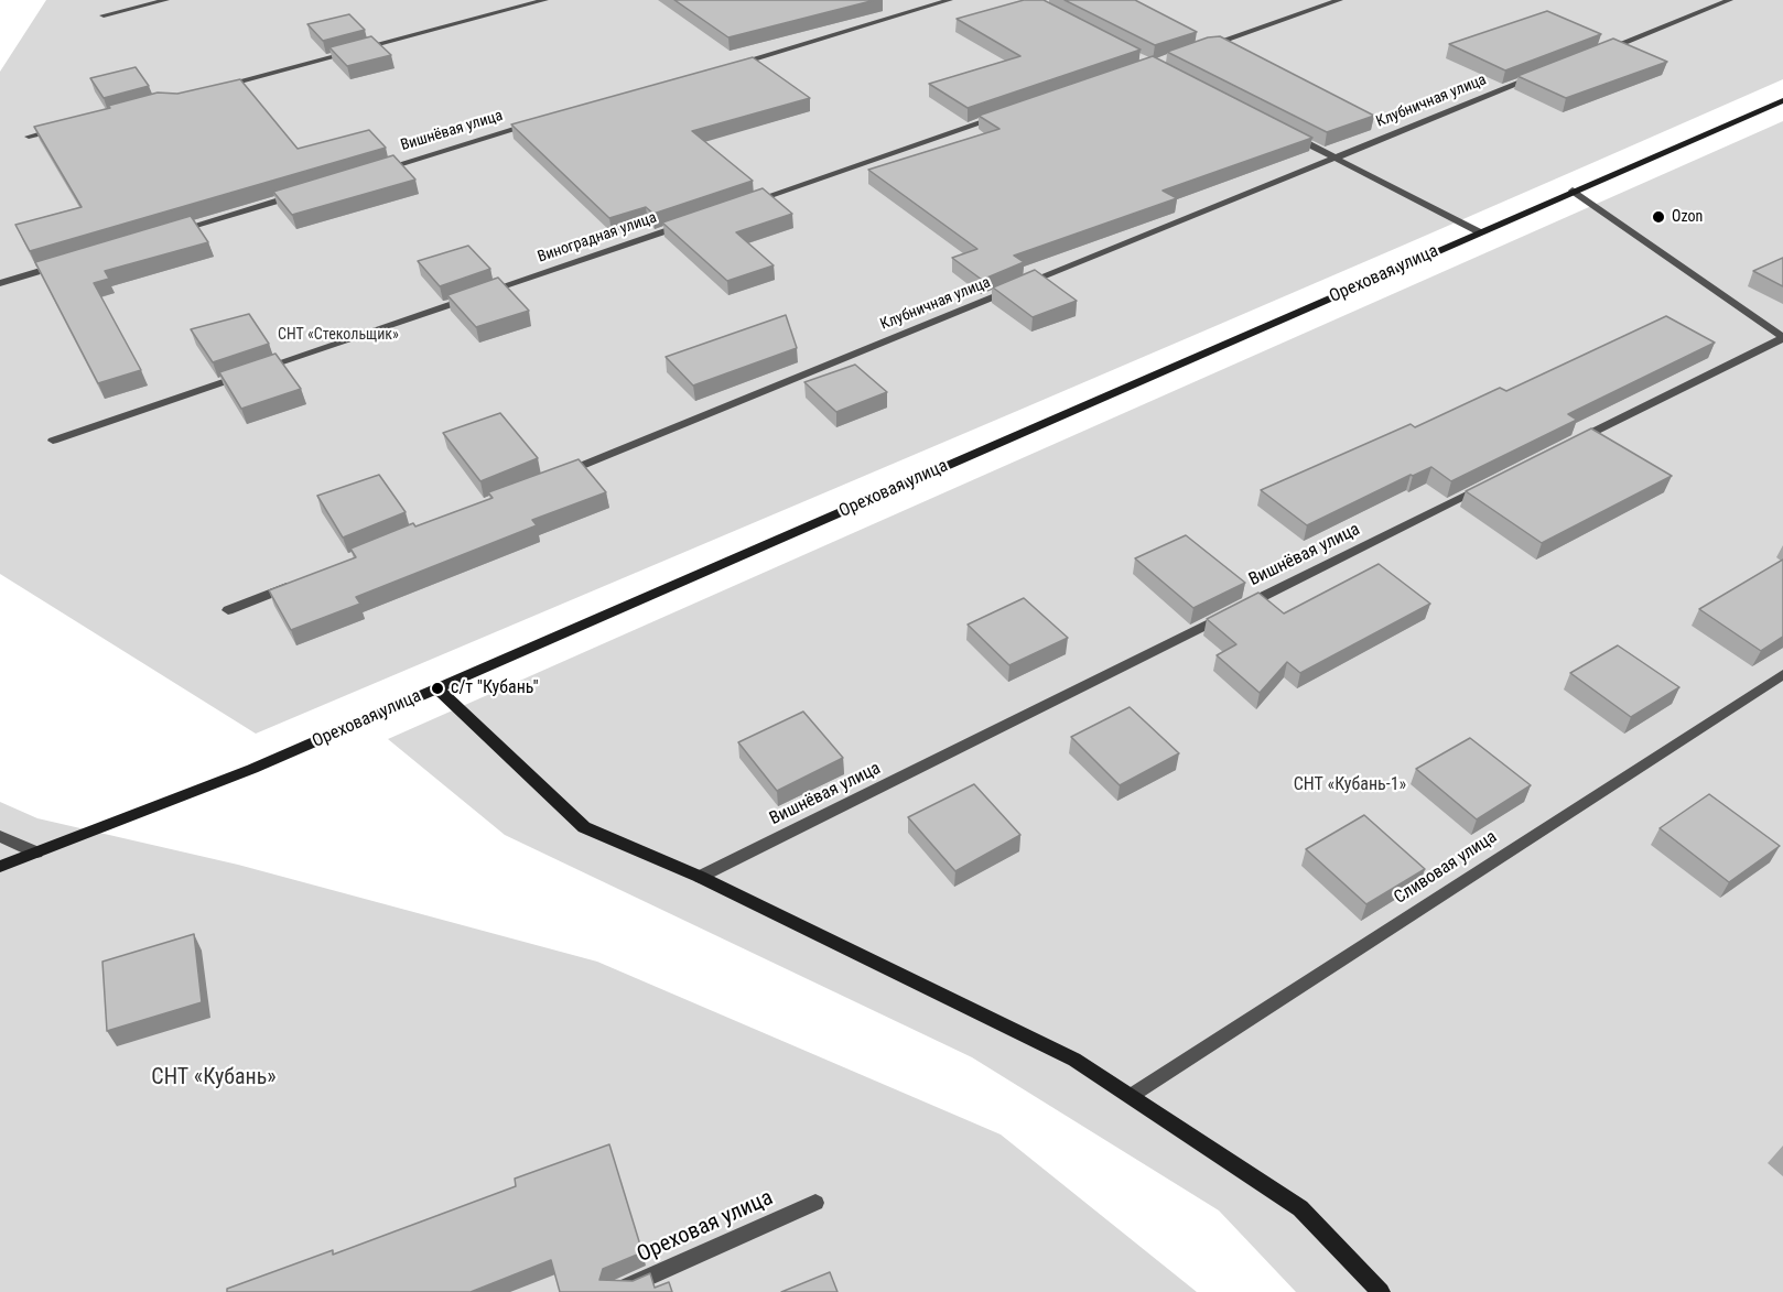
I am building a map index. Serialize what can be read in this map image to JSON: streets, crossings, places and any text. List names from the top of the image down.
{
  "streets": {
    "street": [
      "Клубничная улица",
      "Вишнёвая улица",
      "Виноградная улица",
      "Ореховая улица",
      "Сливовая улица"
    ]
  },
  "parks": ["СНТ «Стекольщик»", "СНТ «Кубань-1»", "СНТ «Кубань»"],
  "places": ["Ozon", "с/т \"Кубань\""]
}
